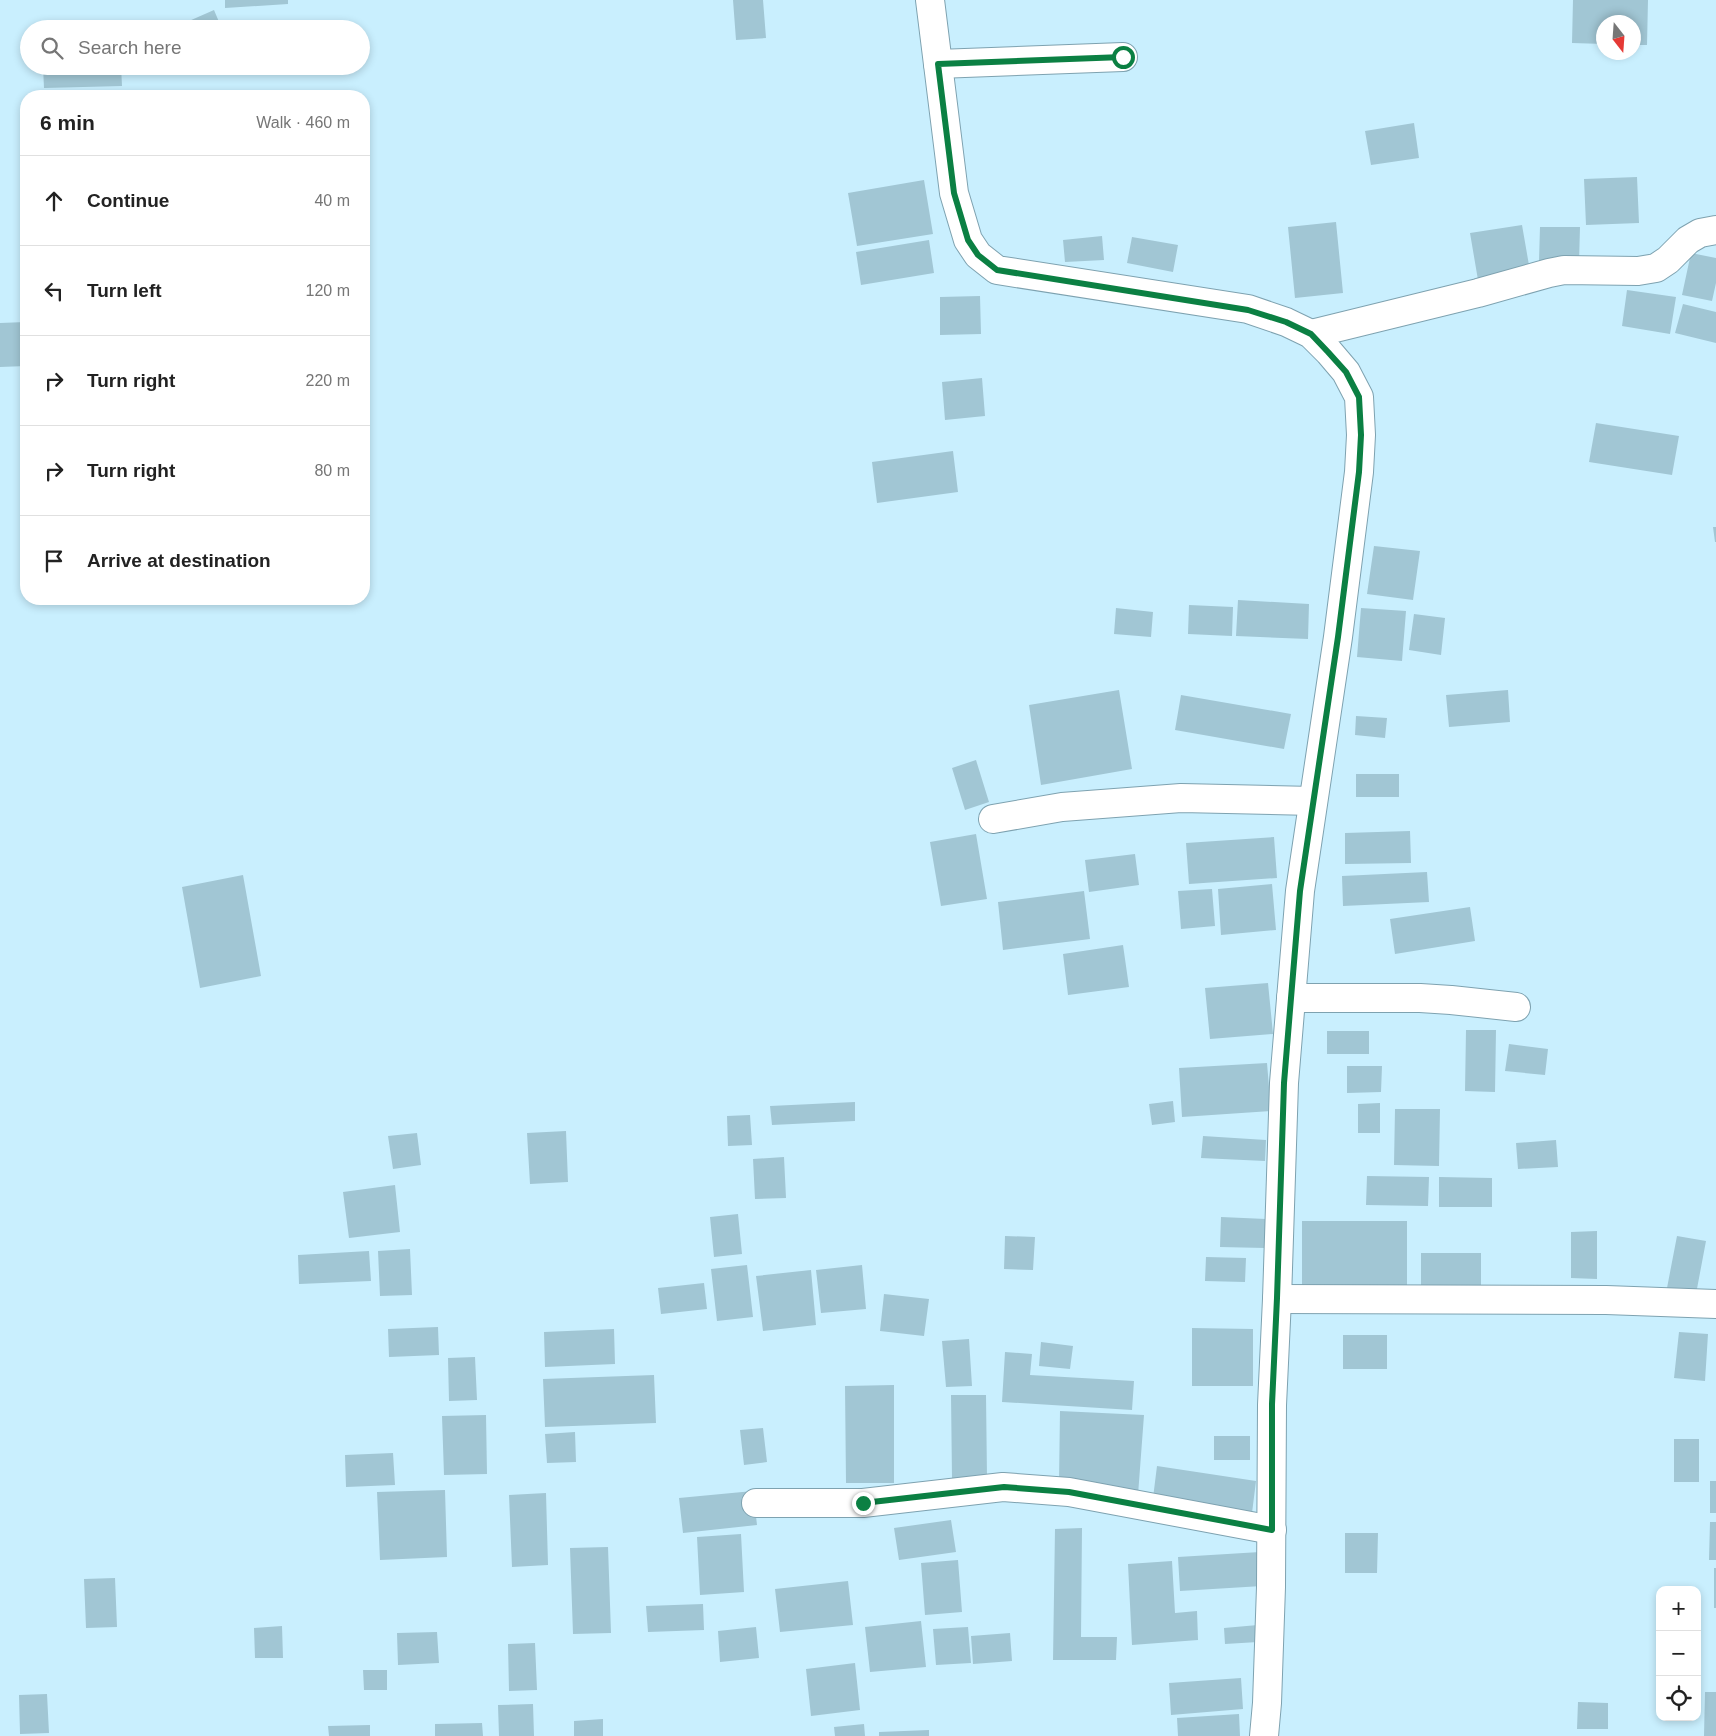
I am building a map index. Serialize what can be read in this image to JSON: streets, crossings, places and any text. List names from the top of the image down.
{
  "north": "bottom",
  "page": {
    "search": "Search here",
    "heading": ["6 min", "Walk · 460 m"],
    "list": [
      ["Continue", "40 m"],
      ["Turn left", "120 m"],
      ["Turn right", "220 m"],
      ["Turn right", "80 m"],
      "Arrive at destination"
    ],
    "map_buttons": ["+", "−"]
  }
}
